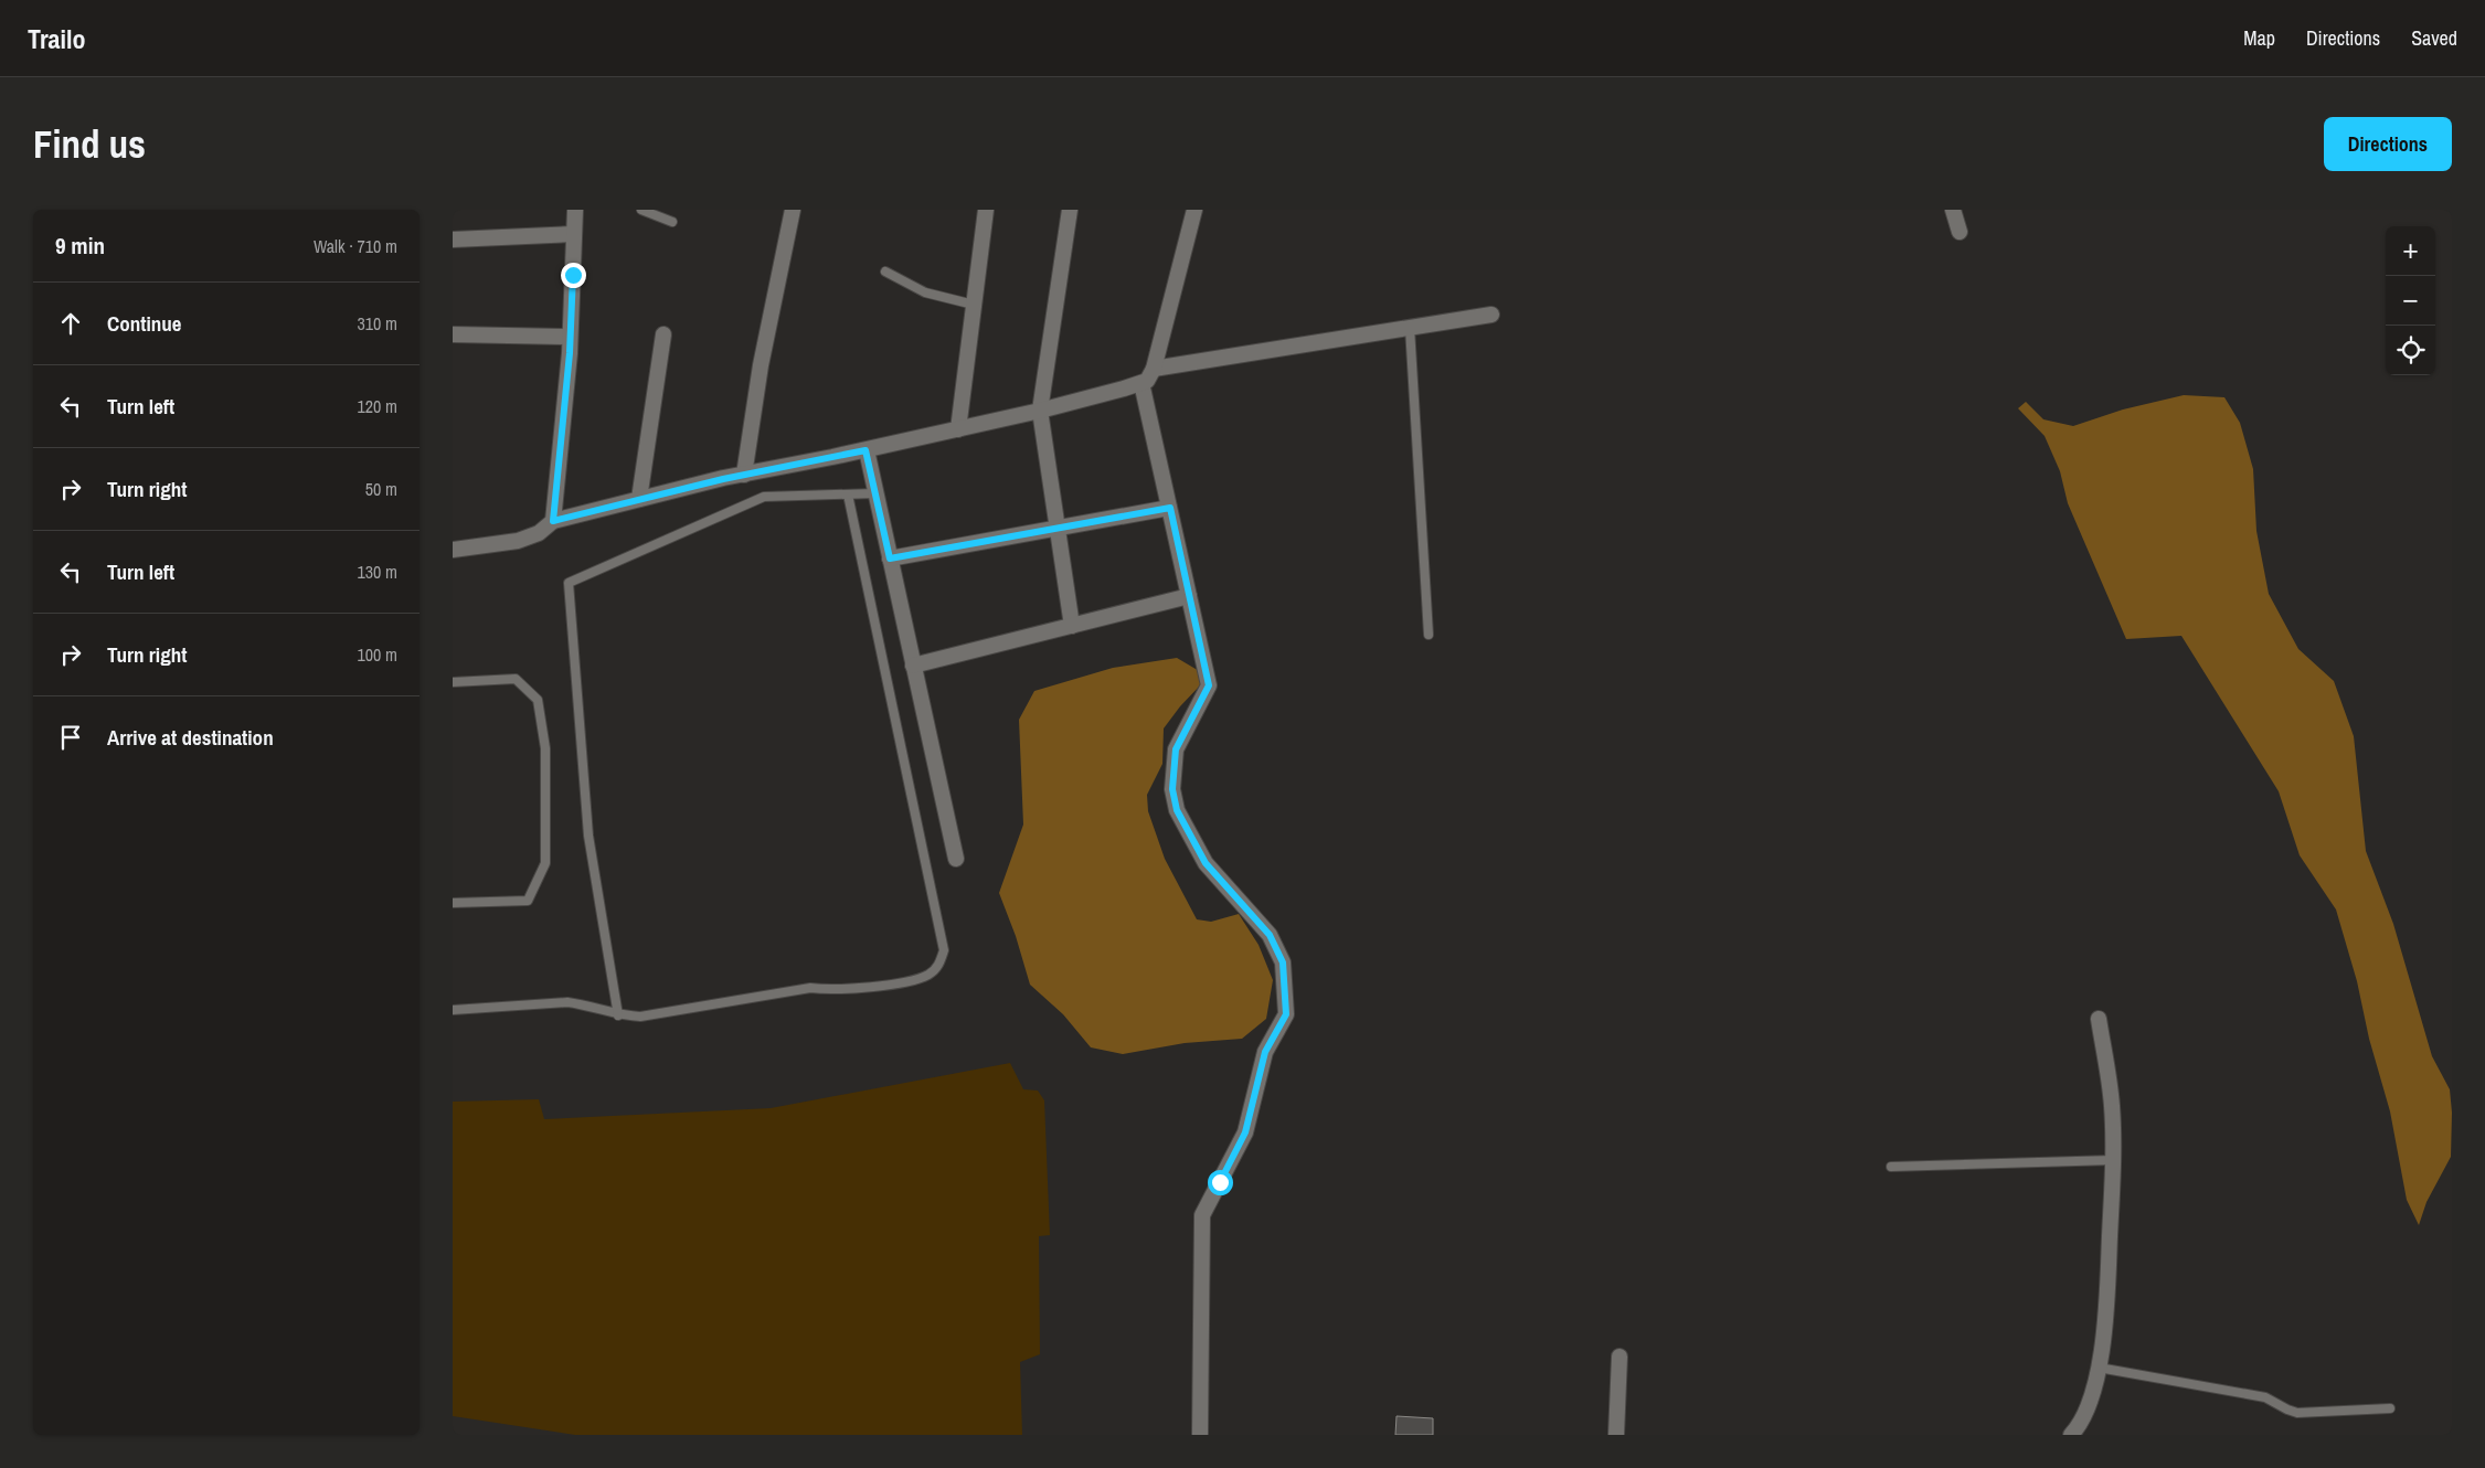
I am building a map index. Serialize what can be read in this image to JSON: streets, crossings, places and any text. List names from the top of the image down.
{
  "page": {
    "header": "Trailo",
    "nav": ["Map", "Directions", "Saved"],
    "buttons": "Directions",
    "title": "Find us",
    "heading": ["9 min", "Walk · 710 m"],
    "map_buttons": ["+", "−"],
    "list": [
      ["Continue", "310 m"],
      ["Turn left", "120 m"],
      ["Turn right", "50 m"],
      ["Turn left", "130 m"],
      ["Turn right", "100 m"],
      "Arrive at destination"
    ]
  }
}
